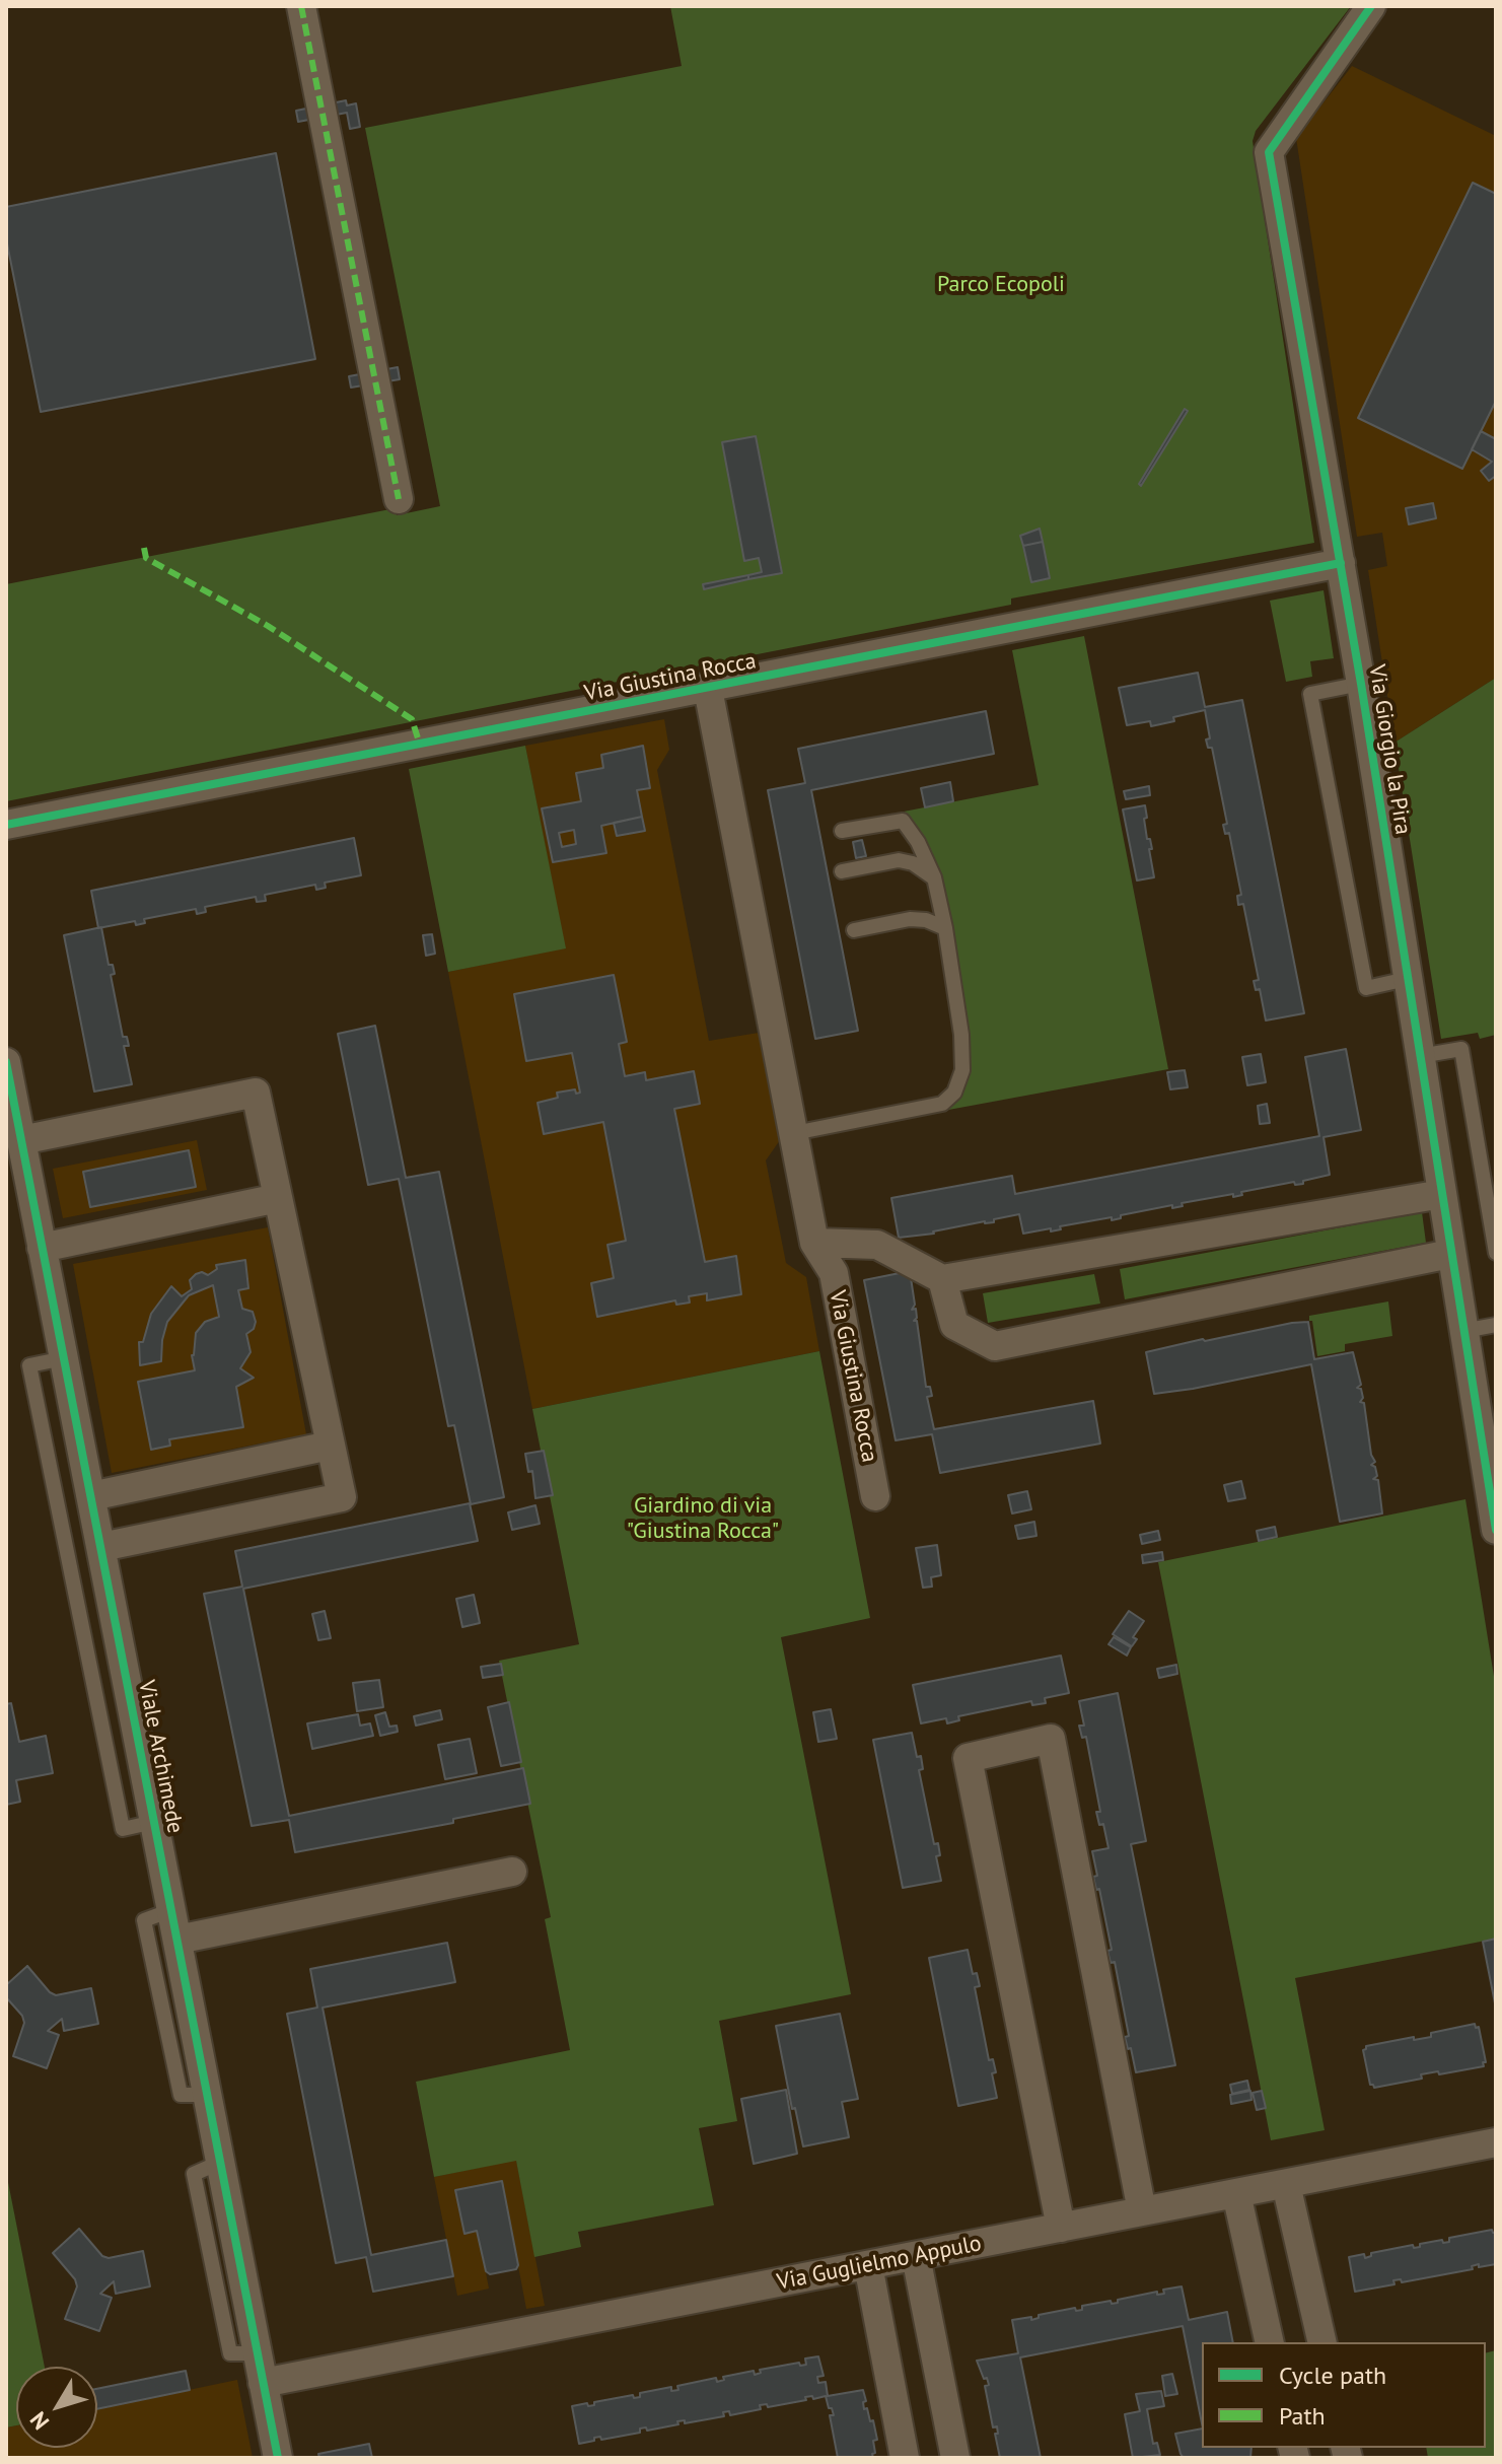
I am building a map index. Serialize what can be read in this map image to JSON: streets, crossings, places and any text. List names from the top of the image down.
{
  "streets": {
    "street": [
      "Via Giustina Rocca",
      "Via Giorgio la Pira",
      "Viale Archimede",
      "Via Guglielmo Appulo"
    ]
  },
  "crossings": [
    ["Via Giustina Rocca", "Via Giorgio la Pira"],
    ["Viale Archimede", "Via Guglielmo Appulo"]
  ],
  "parks": ["Parco Ecopoli", "Giardino di via \"Giustina Rocca\""],
  "legend": ["Cycle path", "Path"],
  "north": "bottom left"
}
